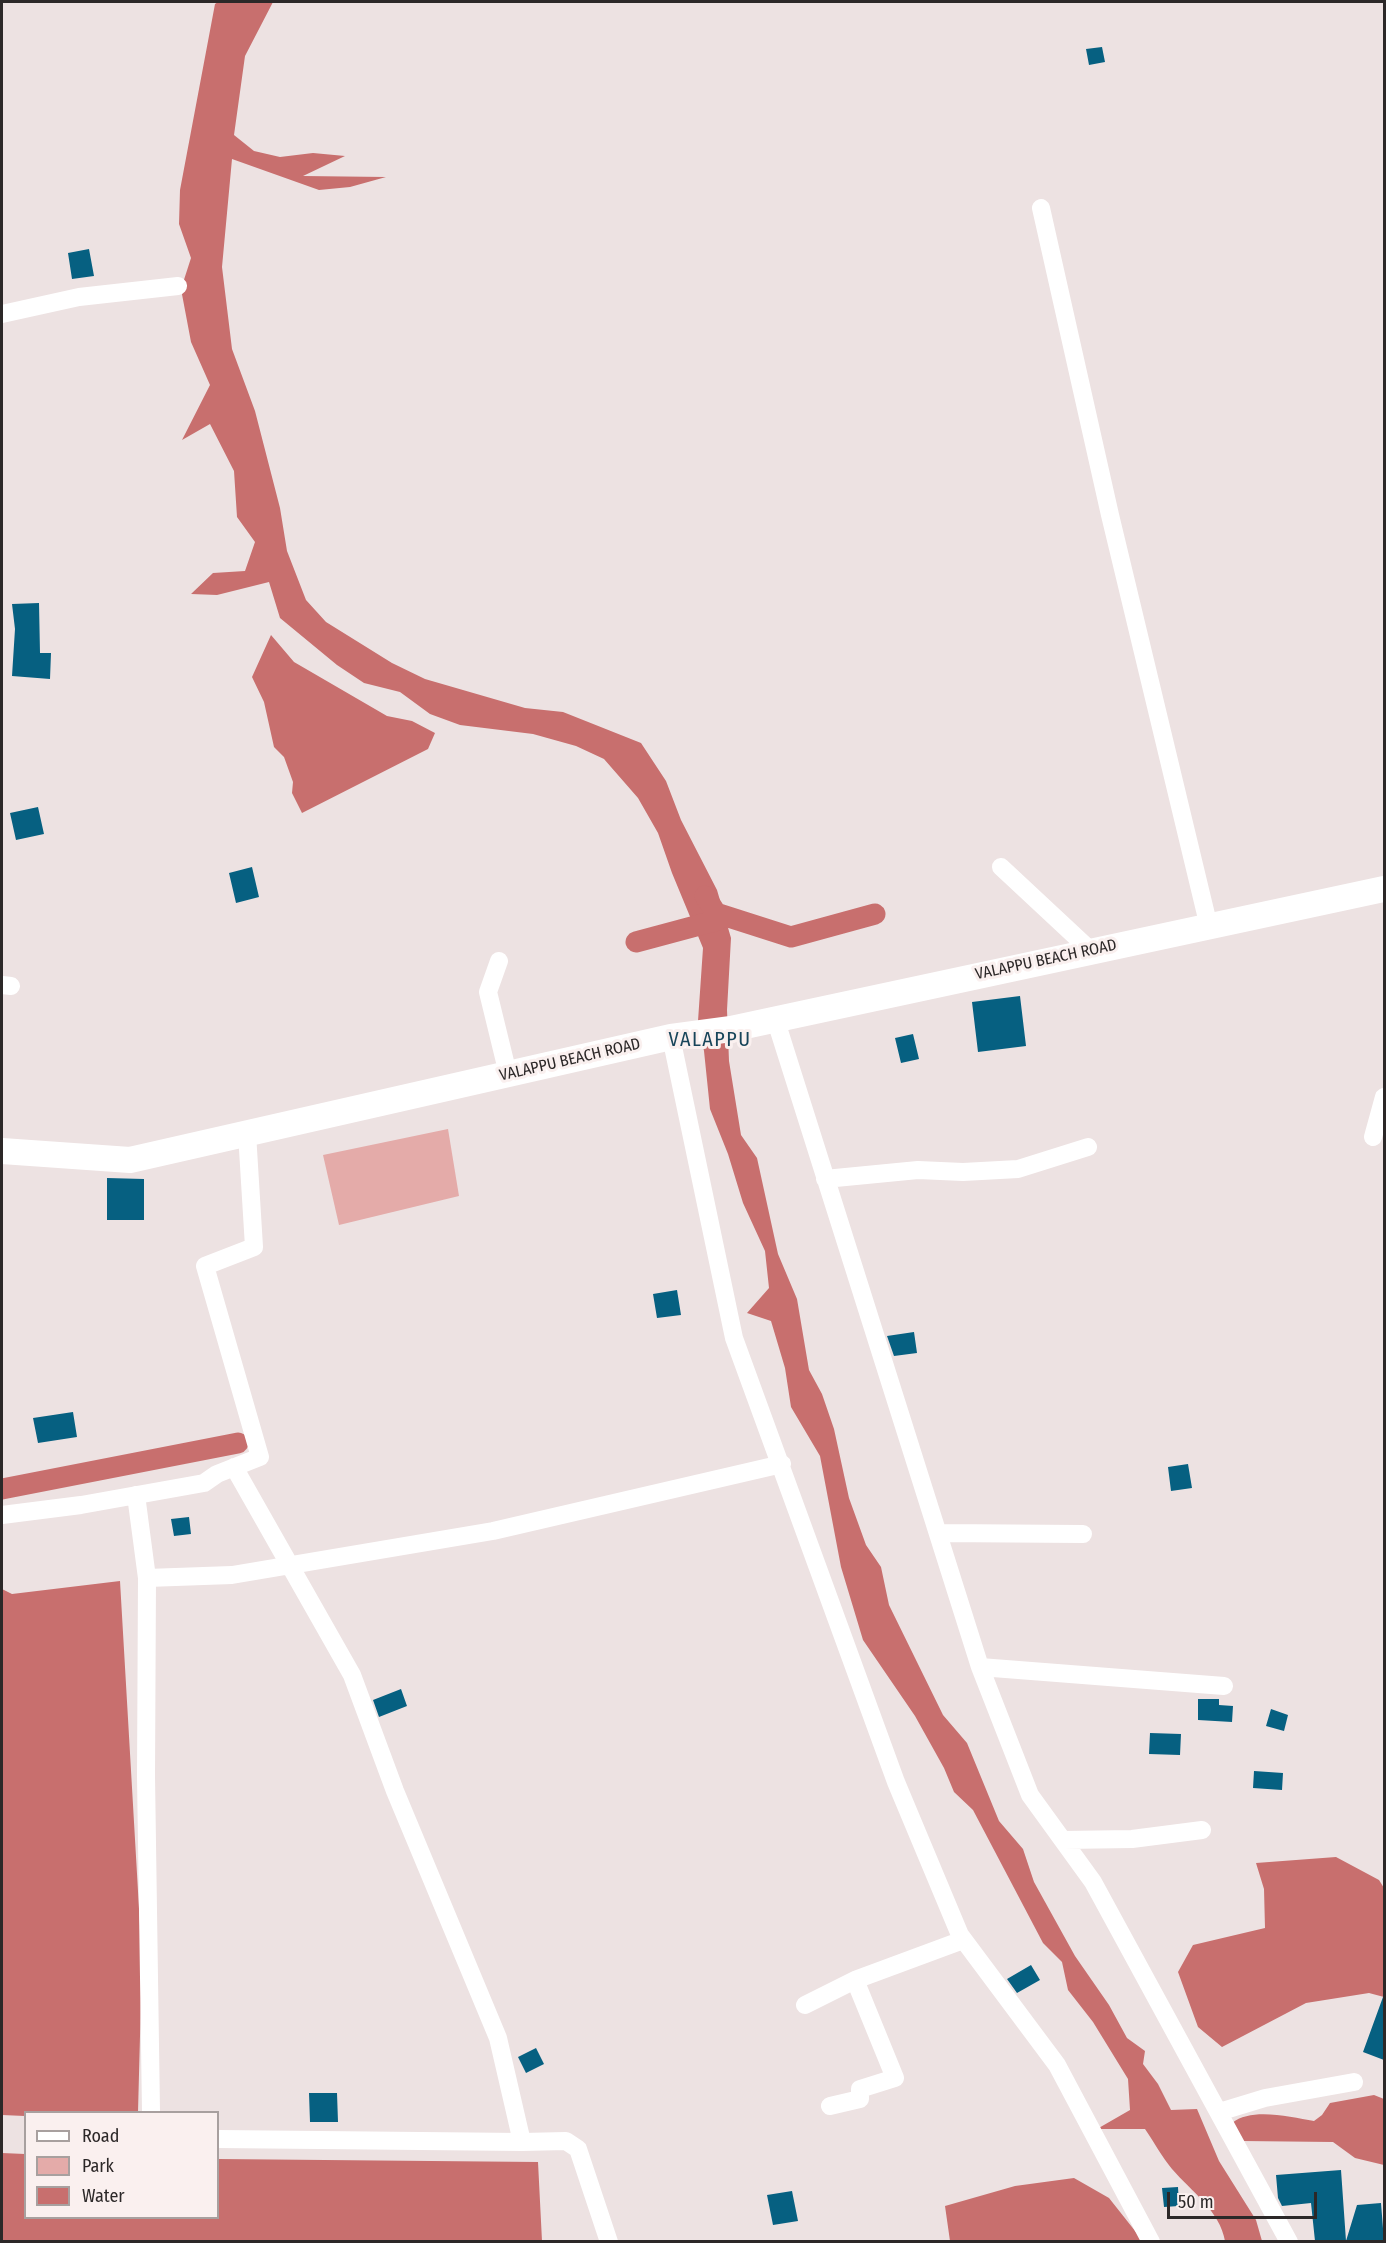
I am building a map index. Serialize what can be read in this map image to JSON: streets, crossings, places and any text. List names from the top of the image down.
{
  "streets": {
    "main road": ["VALAPPU BEACH ROAD"]
  },
  "districts": ["VALAPPU"],
  "legend": ["Road", "Park", "Water"],
  "scale_bar": "50 m"
}
